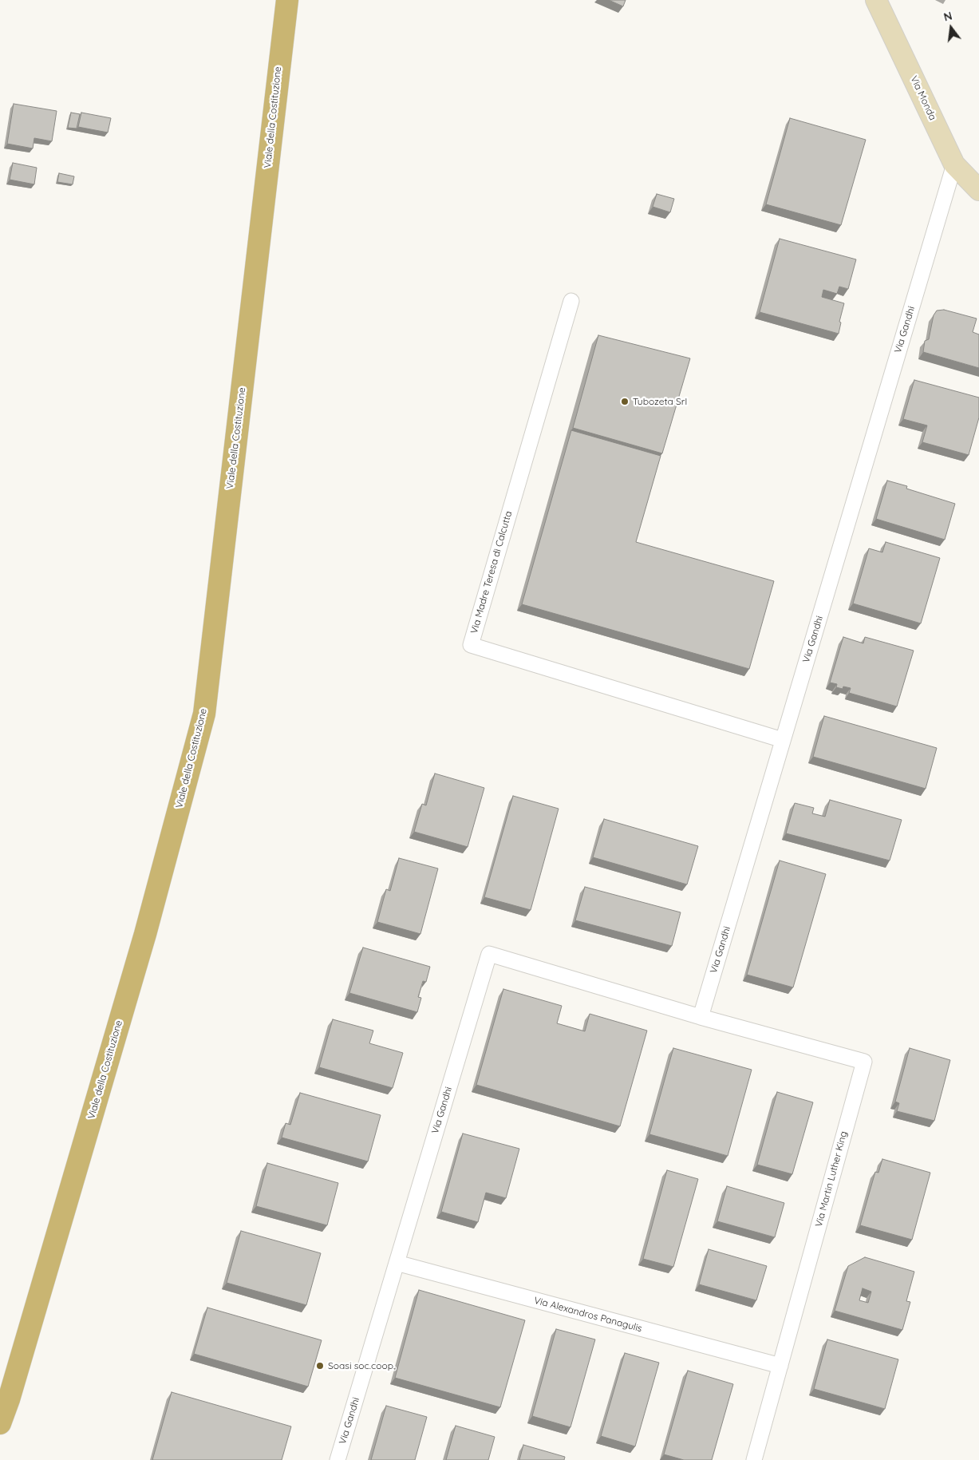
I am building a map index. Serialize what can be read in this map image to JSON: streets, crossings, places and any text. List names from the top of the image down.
{
  "streets": {
    "main road": ["Via Monda", "Viale della Costituzione"],
    "street": [
      "Via Gandhi",
      "Via Madre Teresa di Calcutta",
      "Via Martin Luther King",
      "Via Alexandros Panagulis"
    ]
  },
  "crossings": [
    ["Via Monda", "Via Gandhi"],
    ["Via Gandhi", "Via Madre Teresa di Calcutta"],
    ["Via Gandhi", "Via Martin Luther King"],
    ["Via Gandhi", "Via Alexandros Panagulis"],
    ["Via Martin Luther King", "Via Alexandros Panagulis"]
  ],
  "places": ["Tubozeta Srl", "Soasi soc.coop."],
  "north": "top"
}
